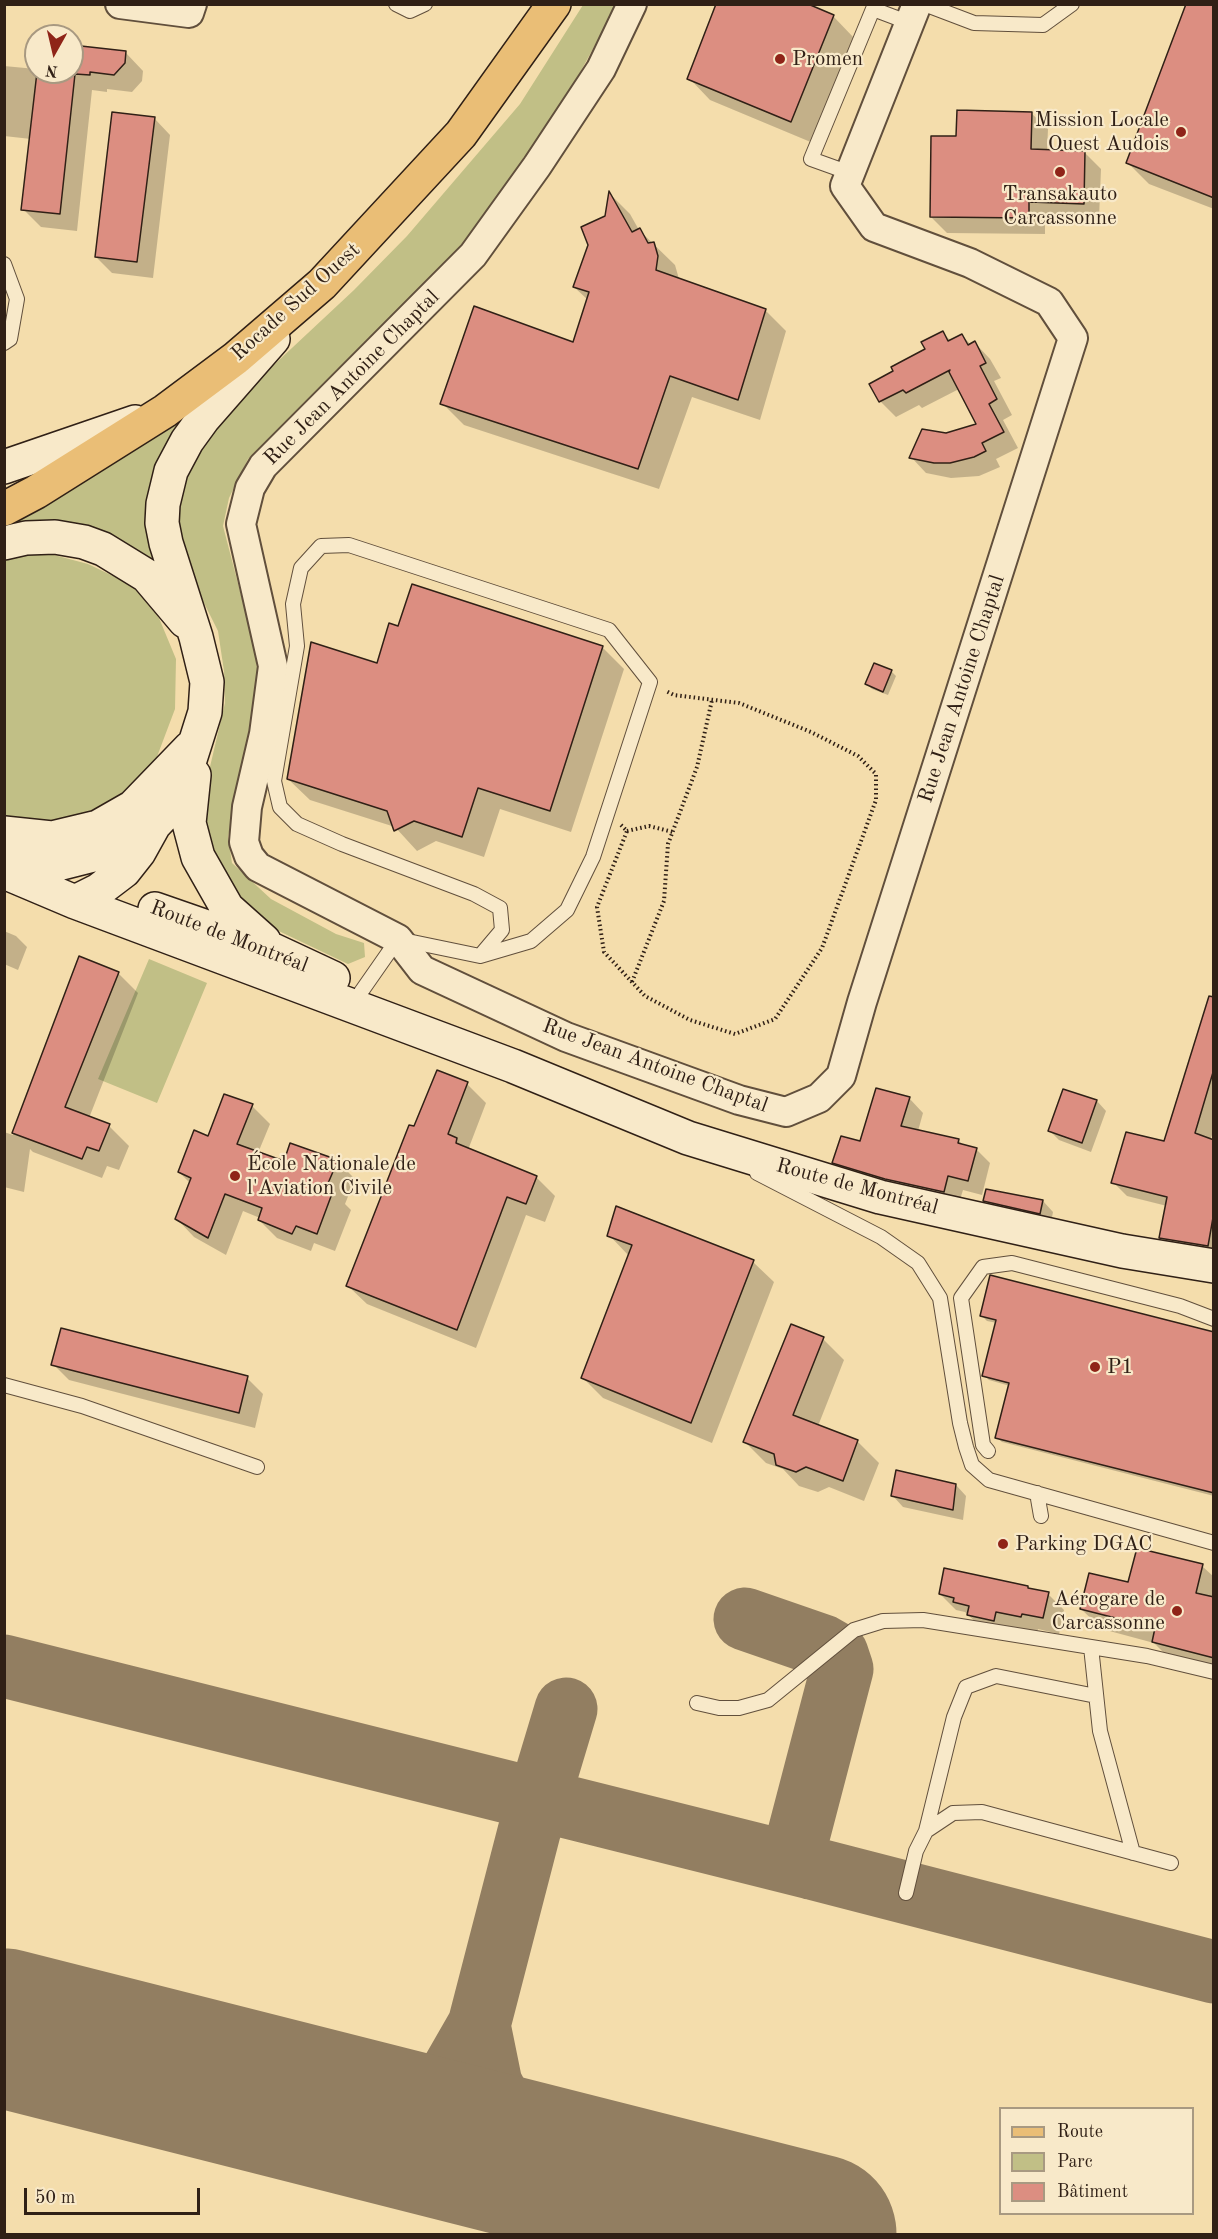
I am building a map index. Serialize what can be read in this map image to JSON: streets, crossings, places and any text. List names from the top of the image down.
{
  "streets": {
    "main road": ["Rocade Sud Ouest", "Route de Montréal"],
    "street": ["Rue Jean Antoine Chaptal"]
  },
  "places": [
    "Promen",
    "Mission Locale Ouest Audois",
    "Transakauto Carcassonne",
    "École Nationale de l'Aviation Civile",
    "P1",
    "Parking DGAC",
    "Aérogare de Carcassonne"
  ],
  "legend": ["Route", "Parc", "Bâtiment"],
  "scale_bar": "50 m",
  "north": "bottom"
}
